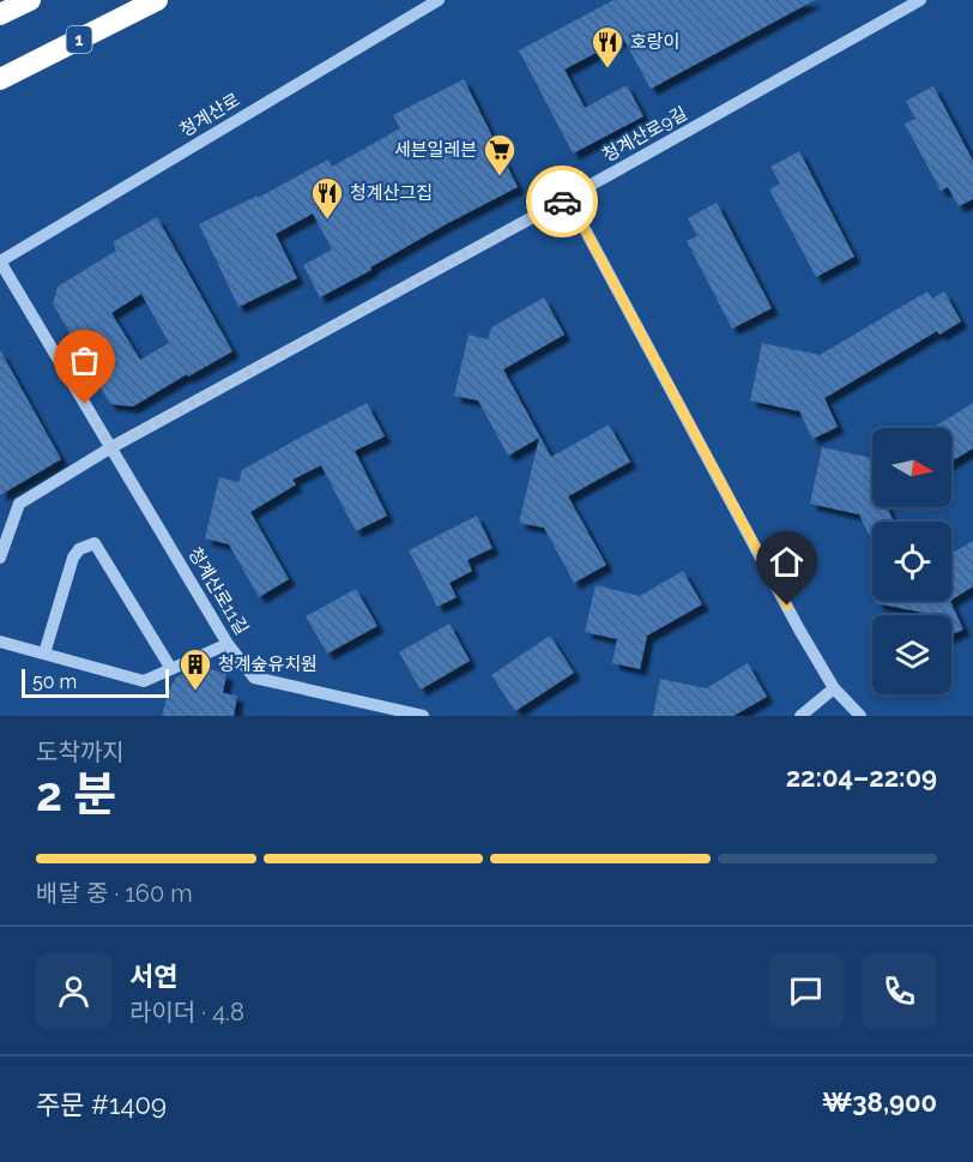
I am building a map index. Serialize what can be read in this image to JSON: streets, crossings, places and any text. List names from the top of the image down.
{
  "streets": {
    "highway": ["1"],
    "street": ["청계산로", "청계산로9길", "청계산로11길"]
  },
  "crossings": [
    ["청계산로", "청계산로11길"]
  ],
  "places": {
    "restaurant": ["호랑이", "청계산그집"],
    "supermarket": ["세븐일레븐"],
    "building": ["청계숲유치원"]
  },
  "scale_bar": "50 m",
  "north": "right",
  "page": {
    "scale": "50 m",
    "heading": ["2 분", "도착까지", "22:04–22:09"],
    "panel": [
      "서연",
      "라이더 · 4.8",
      "주문 #1409",
      "₩38,900"
    ],
    "bar": "배달 중 · 160 m"
  }
}
